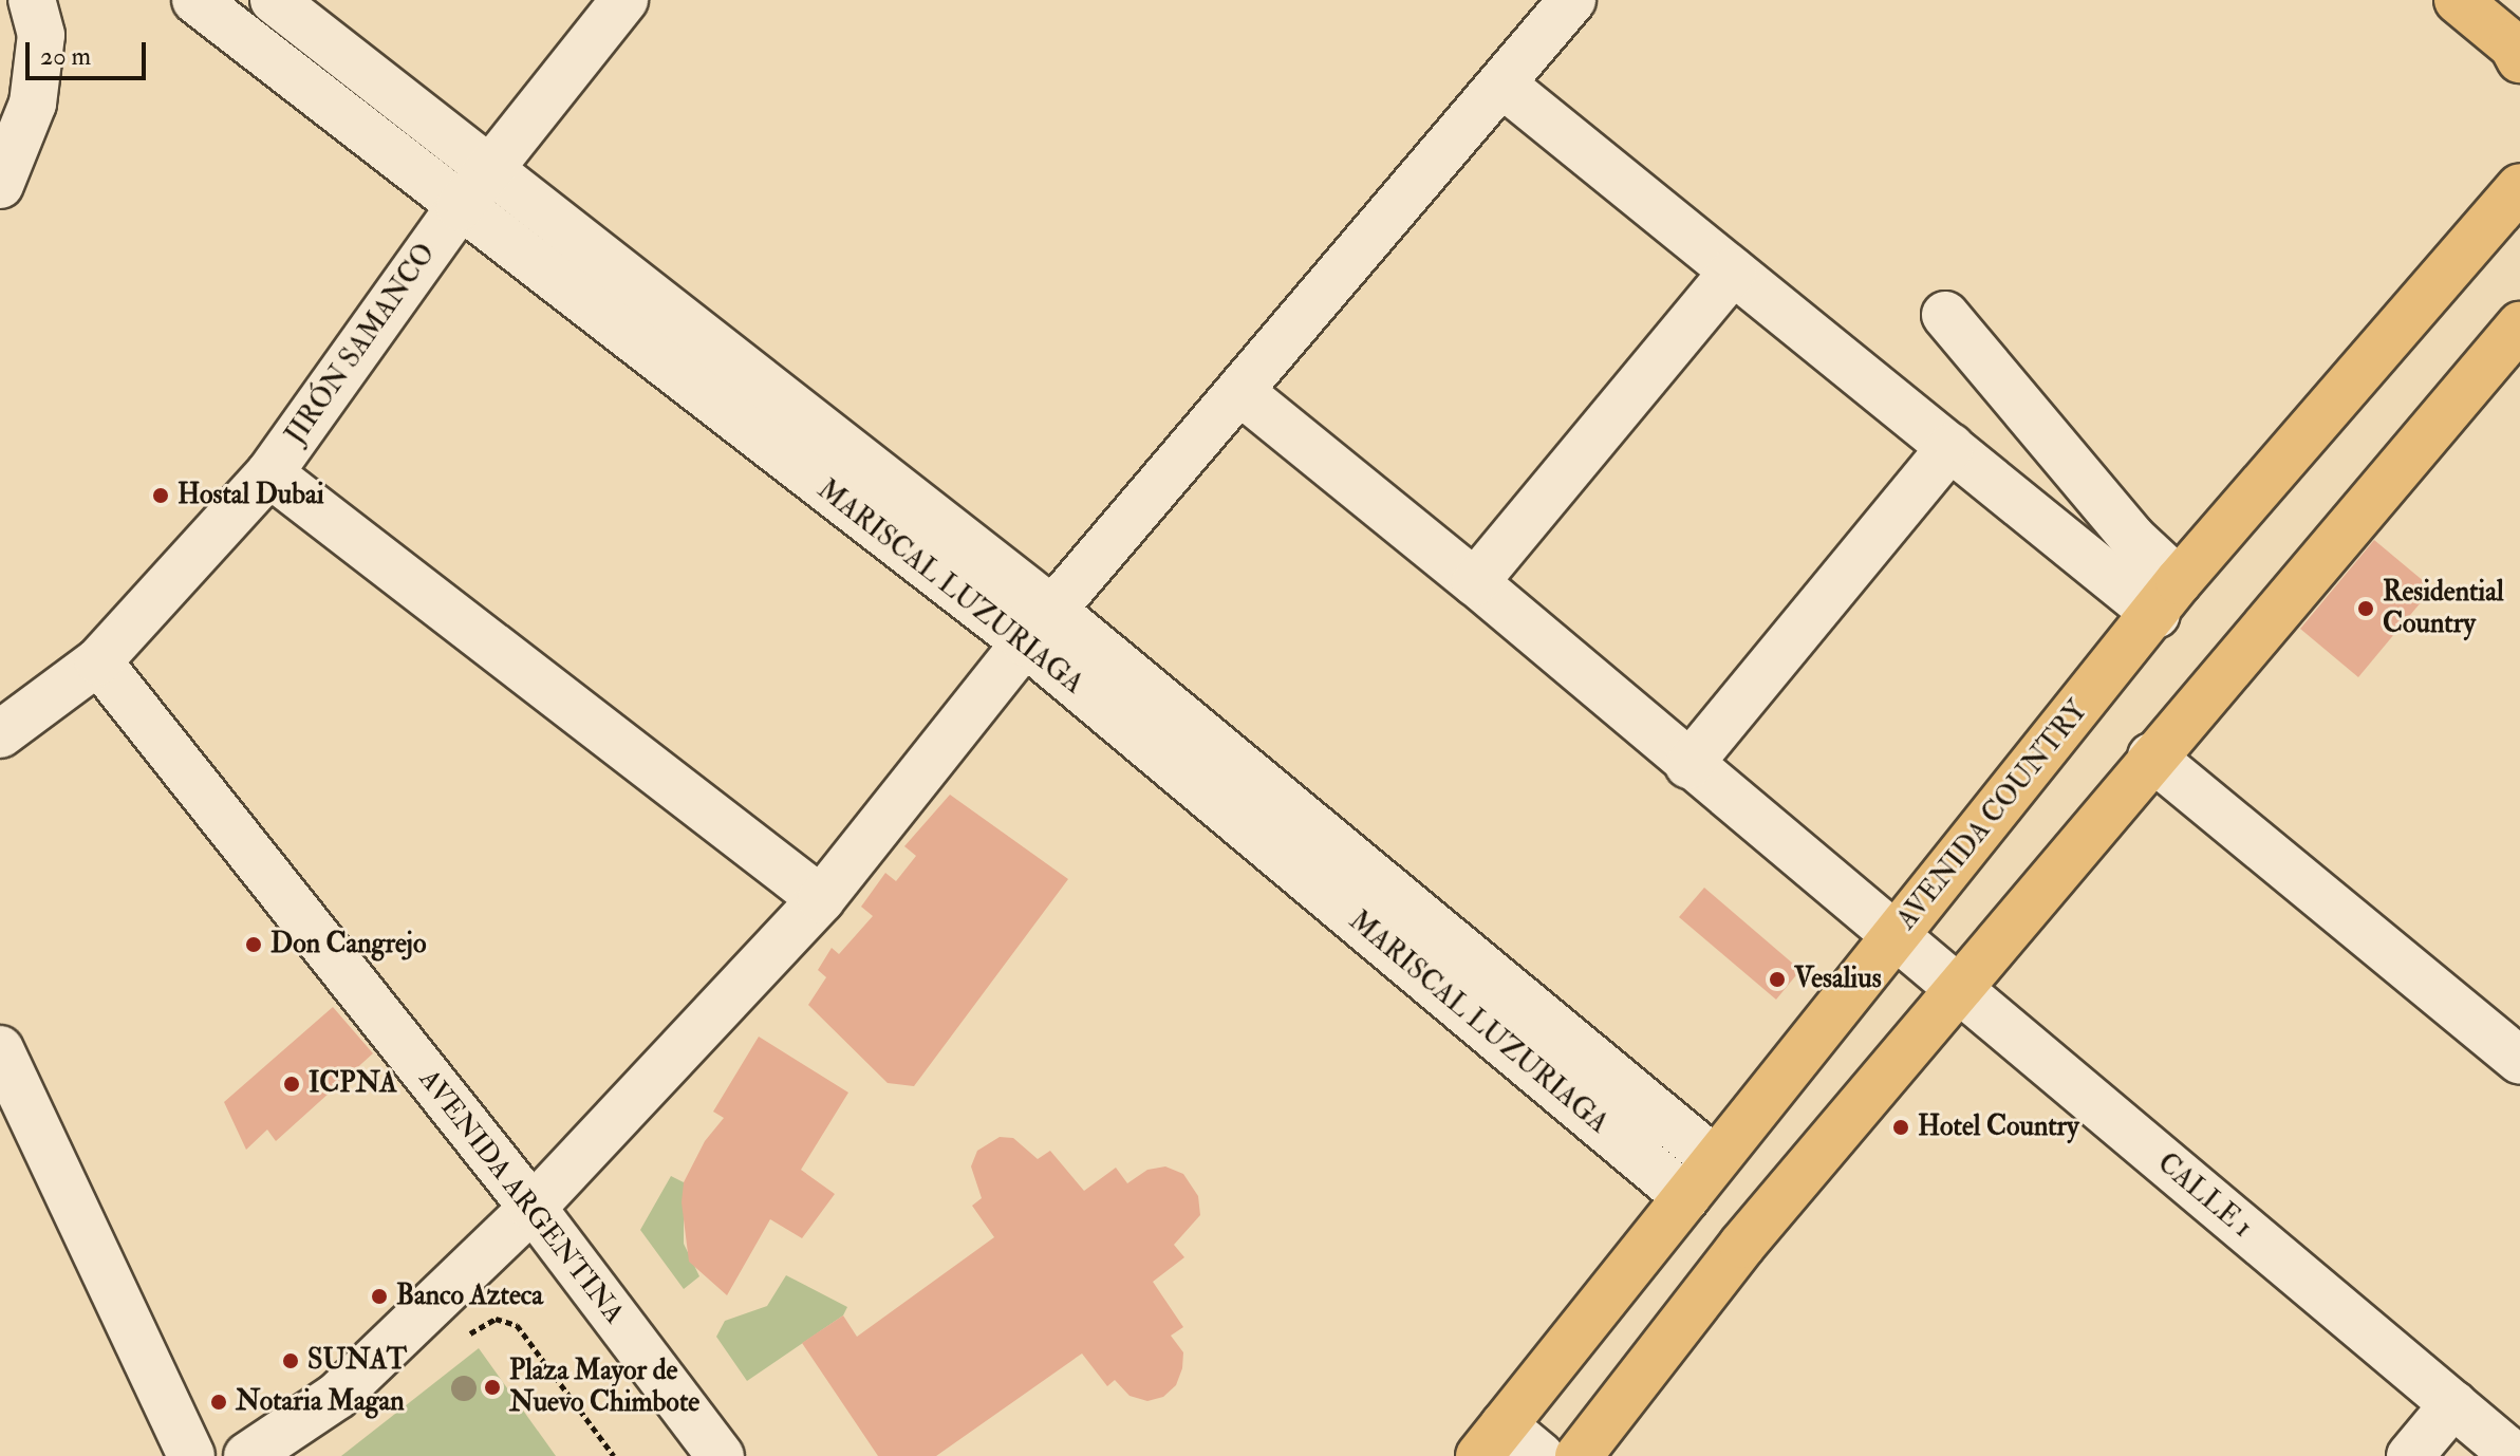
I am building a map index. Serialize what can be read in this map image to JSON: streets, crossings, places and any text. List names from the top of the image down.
{
  "streets": {
    "main road": ["AVENIDA COUNTRY"],
    "street": [
      "JIRÓN SAMANCO",
      "MARISCAL LUZURIAGA",
      "CALLE 1",
      "AVENIDA ARGENTINA"
    ]
  },
  "crossings": [
    ["JIRÓN SAMANCO", "MARISCAL LUZURIAGA"],
    ["JIRÓN SAMANCO", "AVENIDA ARGENTINA"],
    ["MARISCAL LUZURIAGA", "AVENIDA COUNTRY"],
    ["AVENIDA COUNTRY", "CALLE 1"]
  ],
  "places": [
    "Hostal Dubai",
    "Residential Country",
    "Don Cangrejo",
    "Vesalius",
    "ICPNA",
    "Hotel Country",
    "Banco Azteca",
    "SUNAT",
    "Plaza Mayor de Nuevo Chimbote",
    "Notaria Magan"
  ],
  "scale_bar": "20 m"
}
